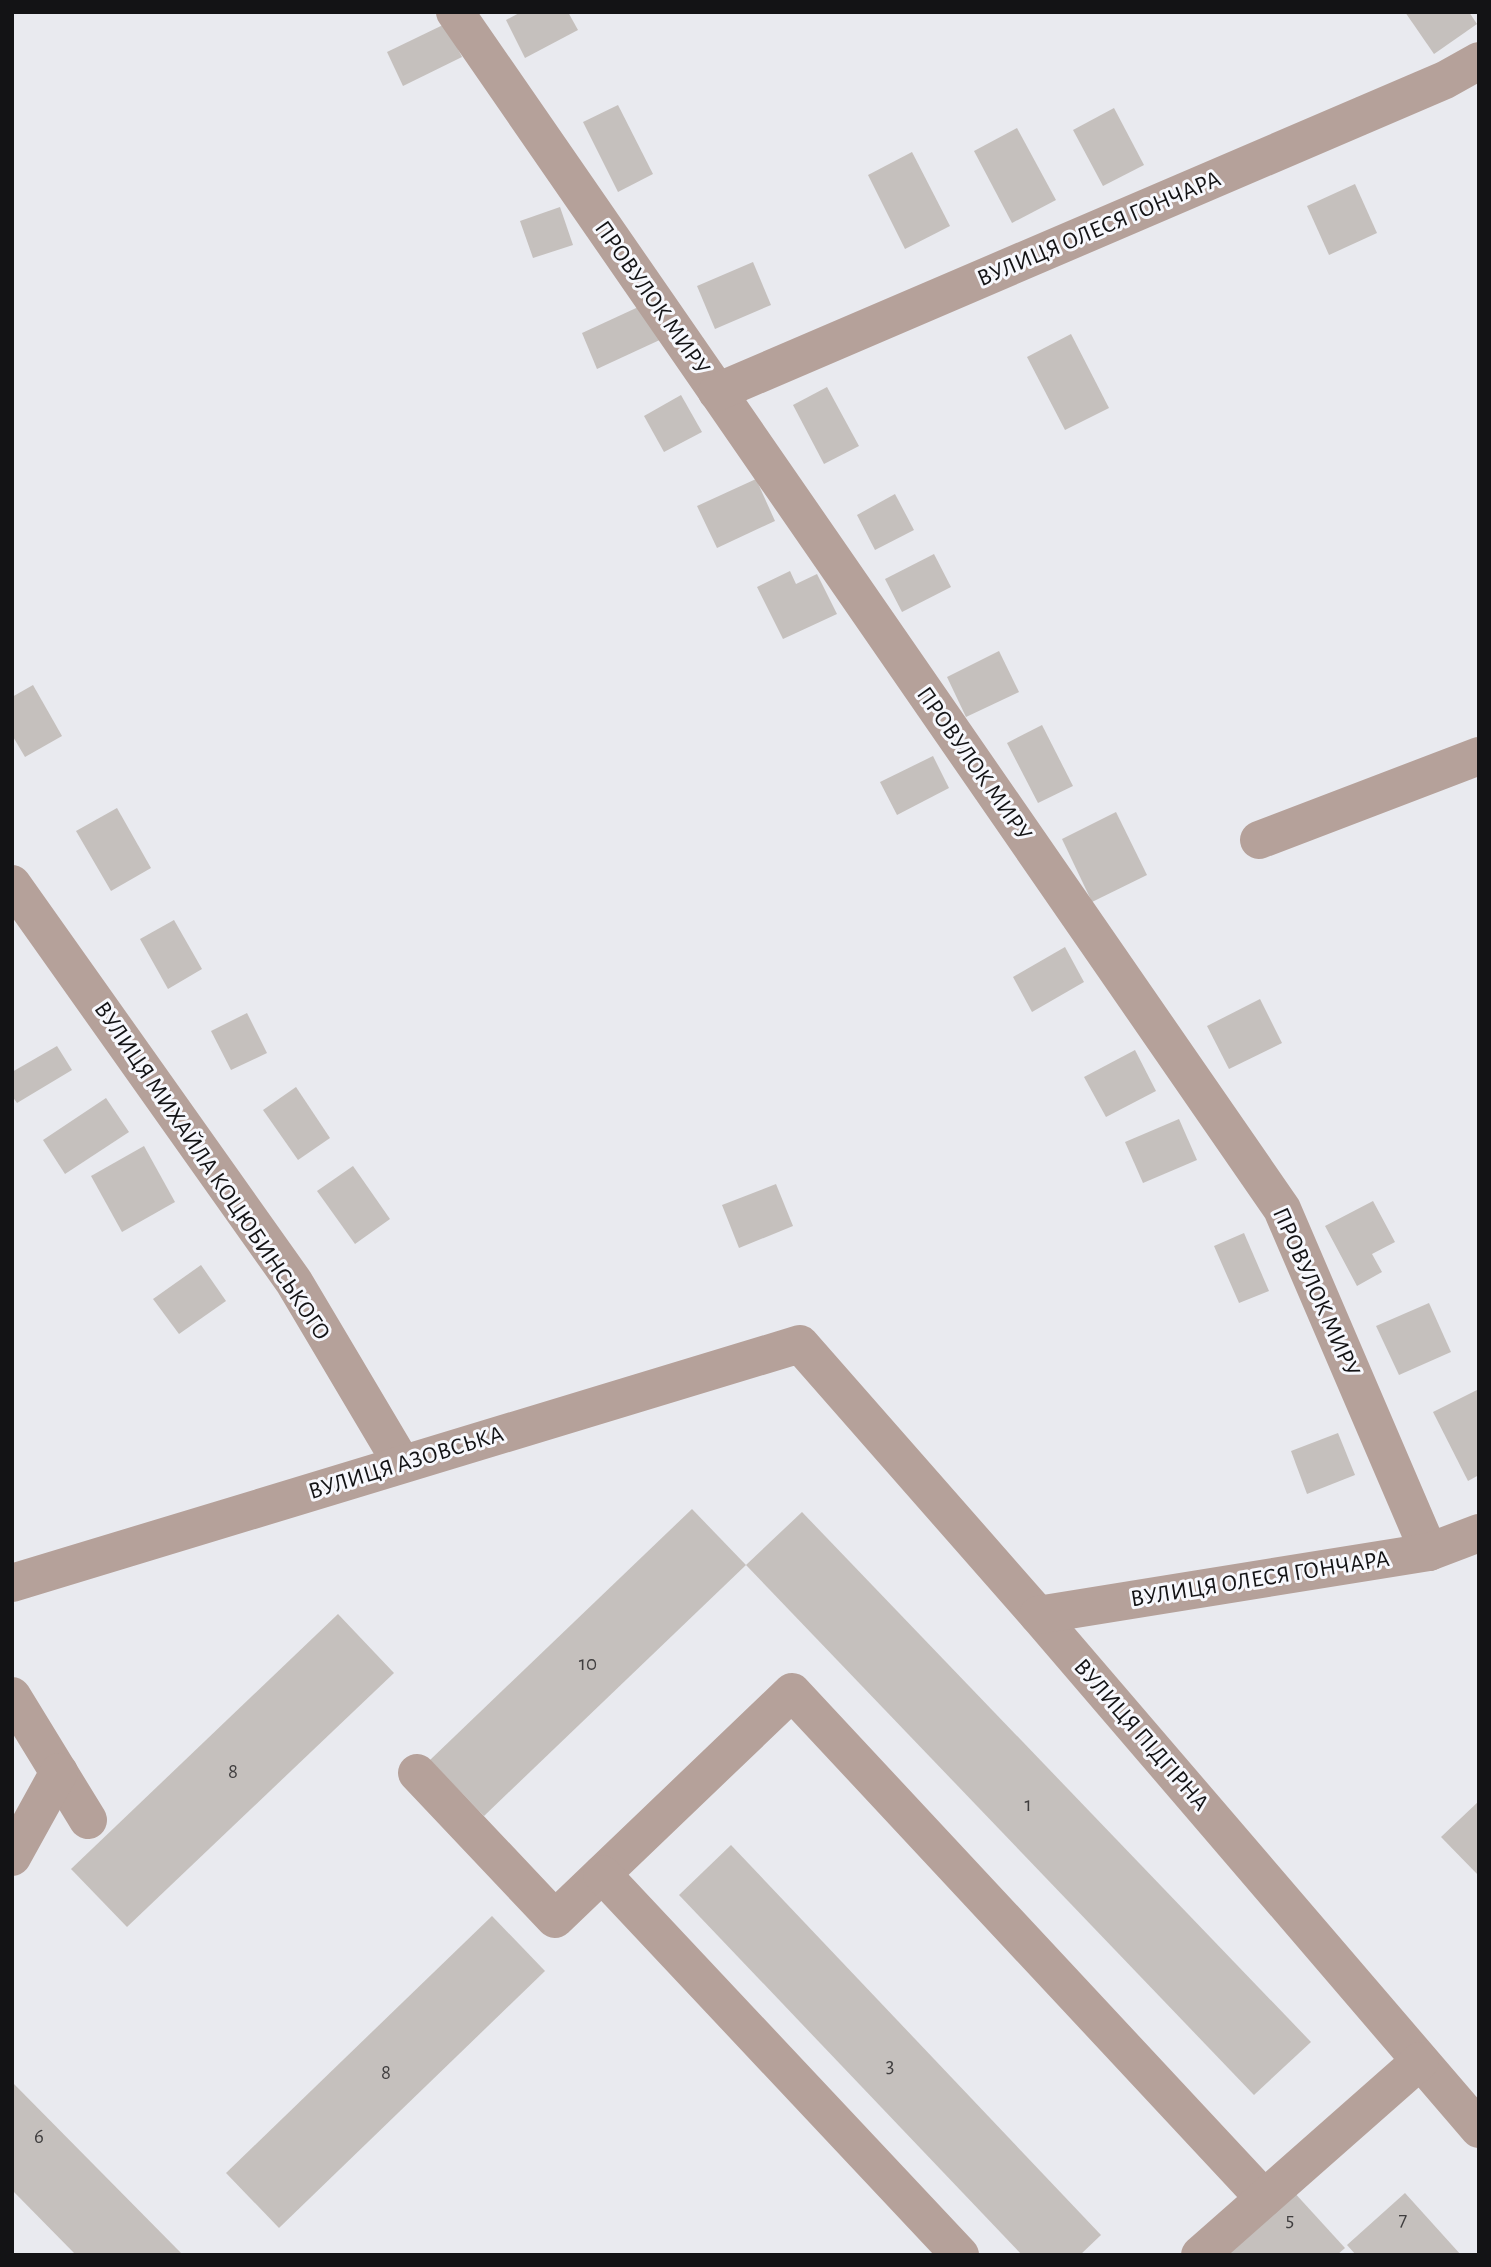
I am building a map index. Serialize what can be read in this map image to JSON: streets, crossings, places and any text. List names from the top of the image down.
{
  "streets": {
    "street": [
      "ВУЛИЦЯ ОЛЕСЯ ГОНЧАРА",
      "ПРОВУЛОК МИРУ",
      "ВУЛИЦЯ МИХАЙЛА КОЦЮБИНСЬКОГО",
      "ВУЛИЦЯ АЗОВСЬКА",
      "ВУЛИЦЯ ПІДГІРНА"
    ]
  },
  "crossings": [
    ["ВУЛИЦЯ ОЛЕСЯ ГОНЧАРА", "ПРОВУЛОК МИРУ"],
    ["ВУЛИЦЯ ОЛЕСЯ ГОНЧАРА", "ВУЛИЦЯ ПІДГІРНА"],
    ["ВУЛИЦЯ МИХАЙЛА КОЦЮБИНСЬКОГО", "ВУЛИЦЯ АЗОВСЬКА"],
    ["ВУЛИЦЯ АЗОВСЬКА", "ВУЛИЦЯ ПІДГІРНА"]
  ],
  "house_numbers": [
    "10",
    "8",
    "1",
    "3",
    "8",
    "6",
    "5",
    "7"
  ]
}
